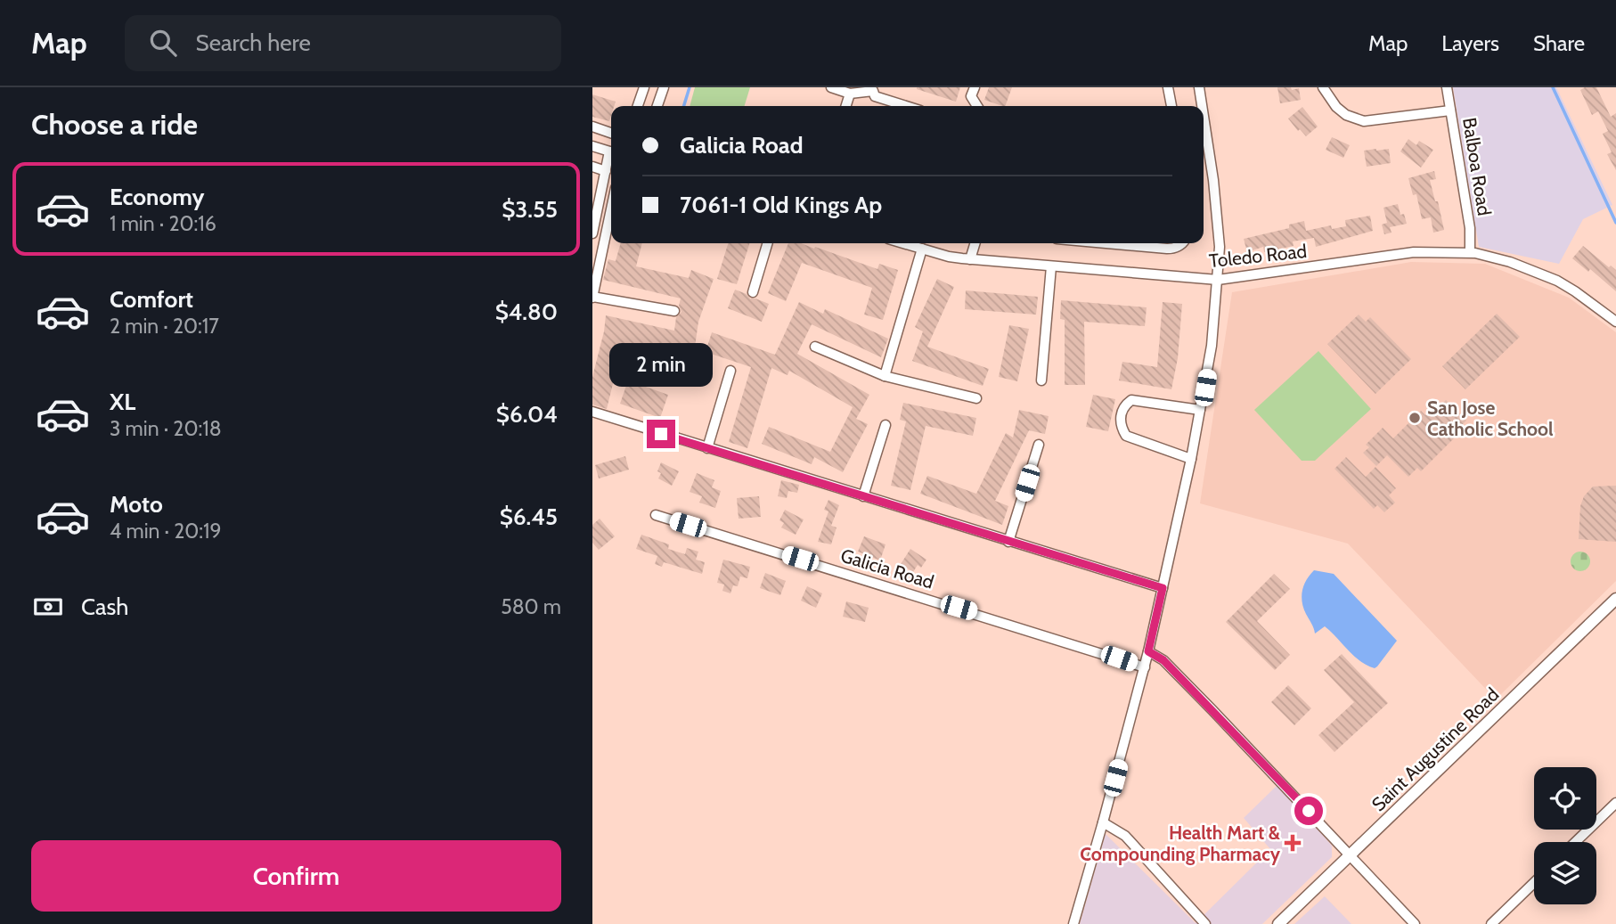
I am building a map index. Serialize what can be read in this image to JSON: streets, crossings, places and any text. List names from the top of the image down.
{
  "streets": {
    "main road": ["Saint Augustine Road"],
    "street": ["Balboa Road", "Toledo Road", "Galicia Road"]
  },
  "crossings": [
    ["Balboa Road", "Toledo Road"]
  ],
  "places": {
    "other": ["San Jose Catholic School"],
    "health": ["Health Mart & Compounding Pharmacy"]
  },
  "page": {
    "header": "Map",
    "search": "Search here",
    "nav": ["Map", "Layers", "Share"],
    "heading": "Choose a ride",
    "banner": ["Galicia Road", "7061-1 Old Kings Ap"],
    "list": [
      {
        "name": "Economy",
        "note": "1 min · 20:16",
        "value": "$3.55"
      },
      {
        "name": "Comfort",
        "note": "2 min · 20:17",
        "value": "$4.80"
      },
      {
        "name": "XL",
        "note": "3 min · 20:18",
        "value": "$6.04"
      },
      {
        "name": "Moto",
        "note": "4 min · 20:19",
        "value": "$6.45"
      }
    ],
    "bubble": "2 min",
    "pay": ["Cash", "580 m"],
    "buttons": "Confirm"
  }
}
